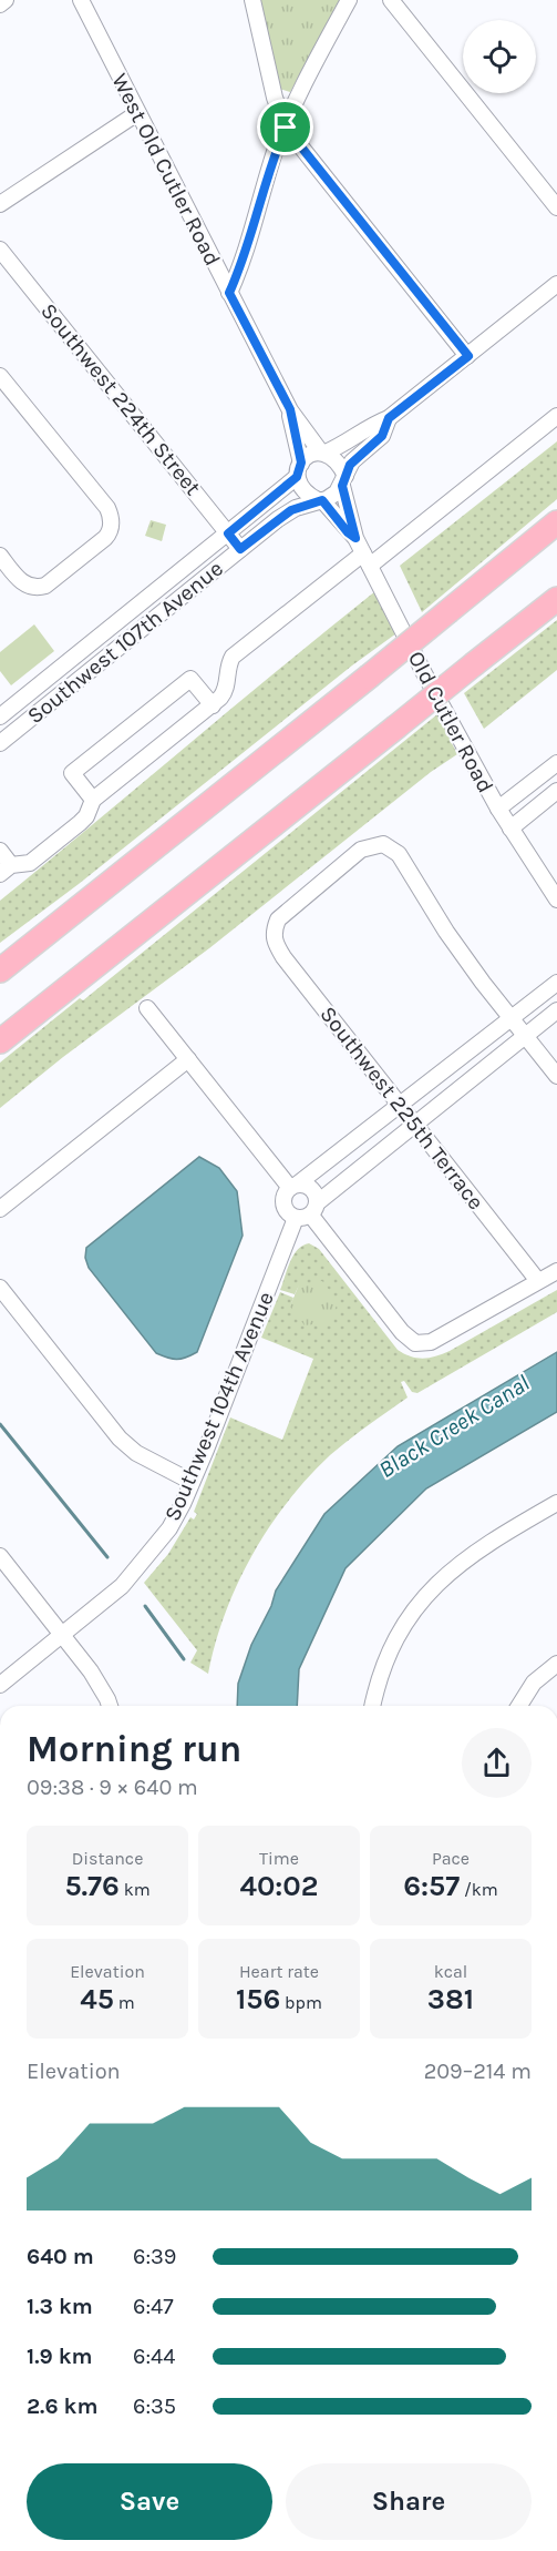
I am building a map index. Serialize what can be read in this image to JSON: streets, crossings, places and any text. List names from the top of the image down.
{
  "streets": {
    "street": [
      "West Old Cutler Road",
      "Southwest 224th Street",
      "Southwest 107th Avenue",
      "Old Cutler Road",
      "Southwest 225th Terrace",
      "Southwest 104th Avenue"
    ]
  },
  "crossings": [
    ["West Old Cutler Road", "Southwest 107th Avenue"],
    ["West Old Cutler Road", "Old Cutler Road"],
    ["Southwest 224th Street", "Southwest 107th Avenue"],
    ["Southwest 107th Avenue", "Old Cutler Road"],
    ["Southwest 225th Terrace", "Southwest 104th Avenue"]
  ],
  "water": ["Black Creek Canal"],
  "page": {
    "heading": ["Morning run", "09:38 · 9 × 640 m"],
    "stats": [
      ["Distance", "5.76 km"],
      ["Time", "40:02"],
      ["Pace", "6:57 /km"],
      ["Elevation", "45 m"],
      ["Heart rate", "156 bpm"],
      ["kcal", "381"]
    ],
    "chart": ["Elevation", "209–214 m"],
    "list": [
      {
        "name": "640 m",
        "note": "6:39"
      },
      {
        "name": "1.3 km",
        "note": "6:47"
      },
      {
        "name": "1.9 km",
        "note": "6:44"
      },
      {
        "name": "2.6 km",
        "note": "6:35"
      }
    ],
    "buttons": ["Save", "Share"]
  }
}
